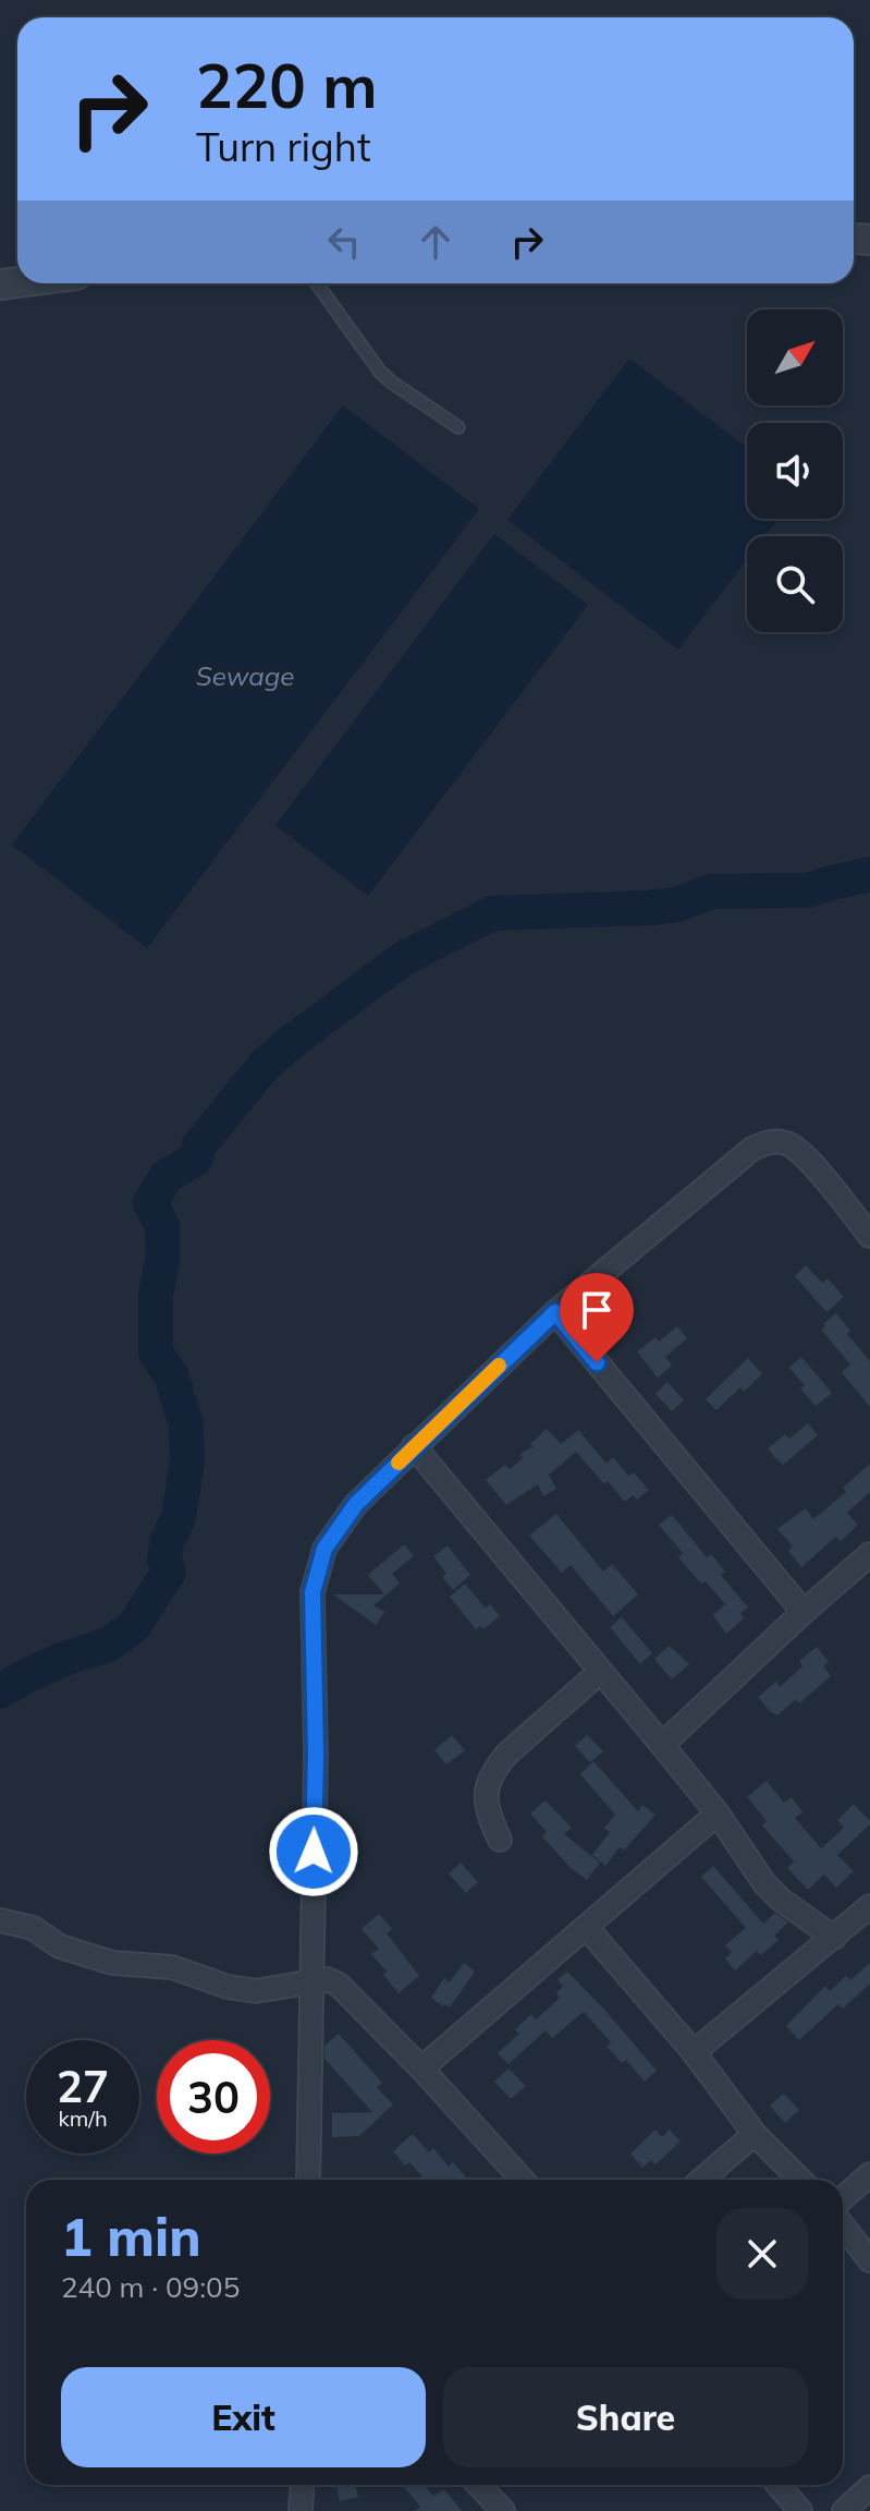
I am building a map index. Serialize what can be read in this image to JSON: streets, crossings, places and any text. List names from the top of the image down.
{
  "water": ["Sewage"],
  "north": "top right",
  "page": {
    "turn": ["220 m", "Turn right"],
    "speed": "27 km/h",
    "limit": "30",
    "heading": ["1 min", "240 m · 09:05"],
    "buttons": ["Exit", "Share"]
  }
}
